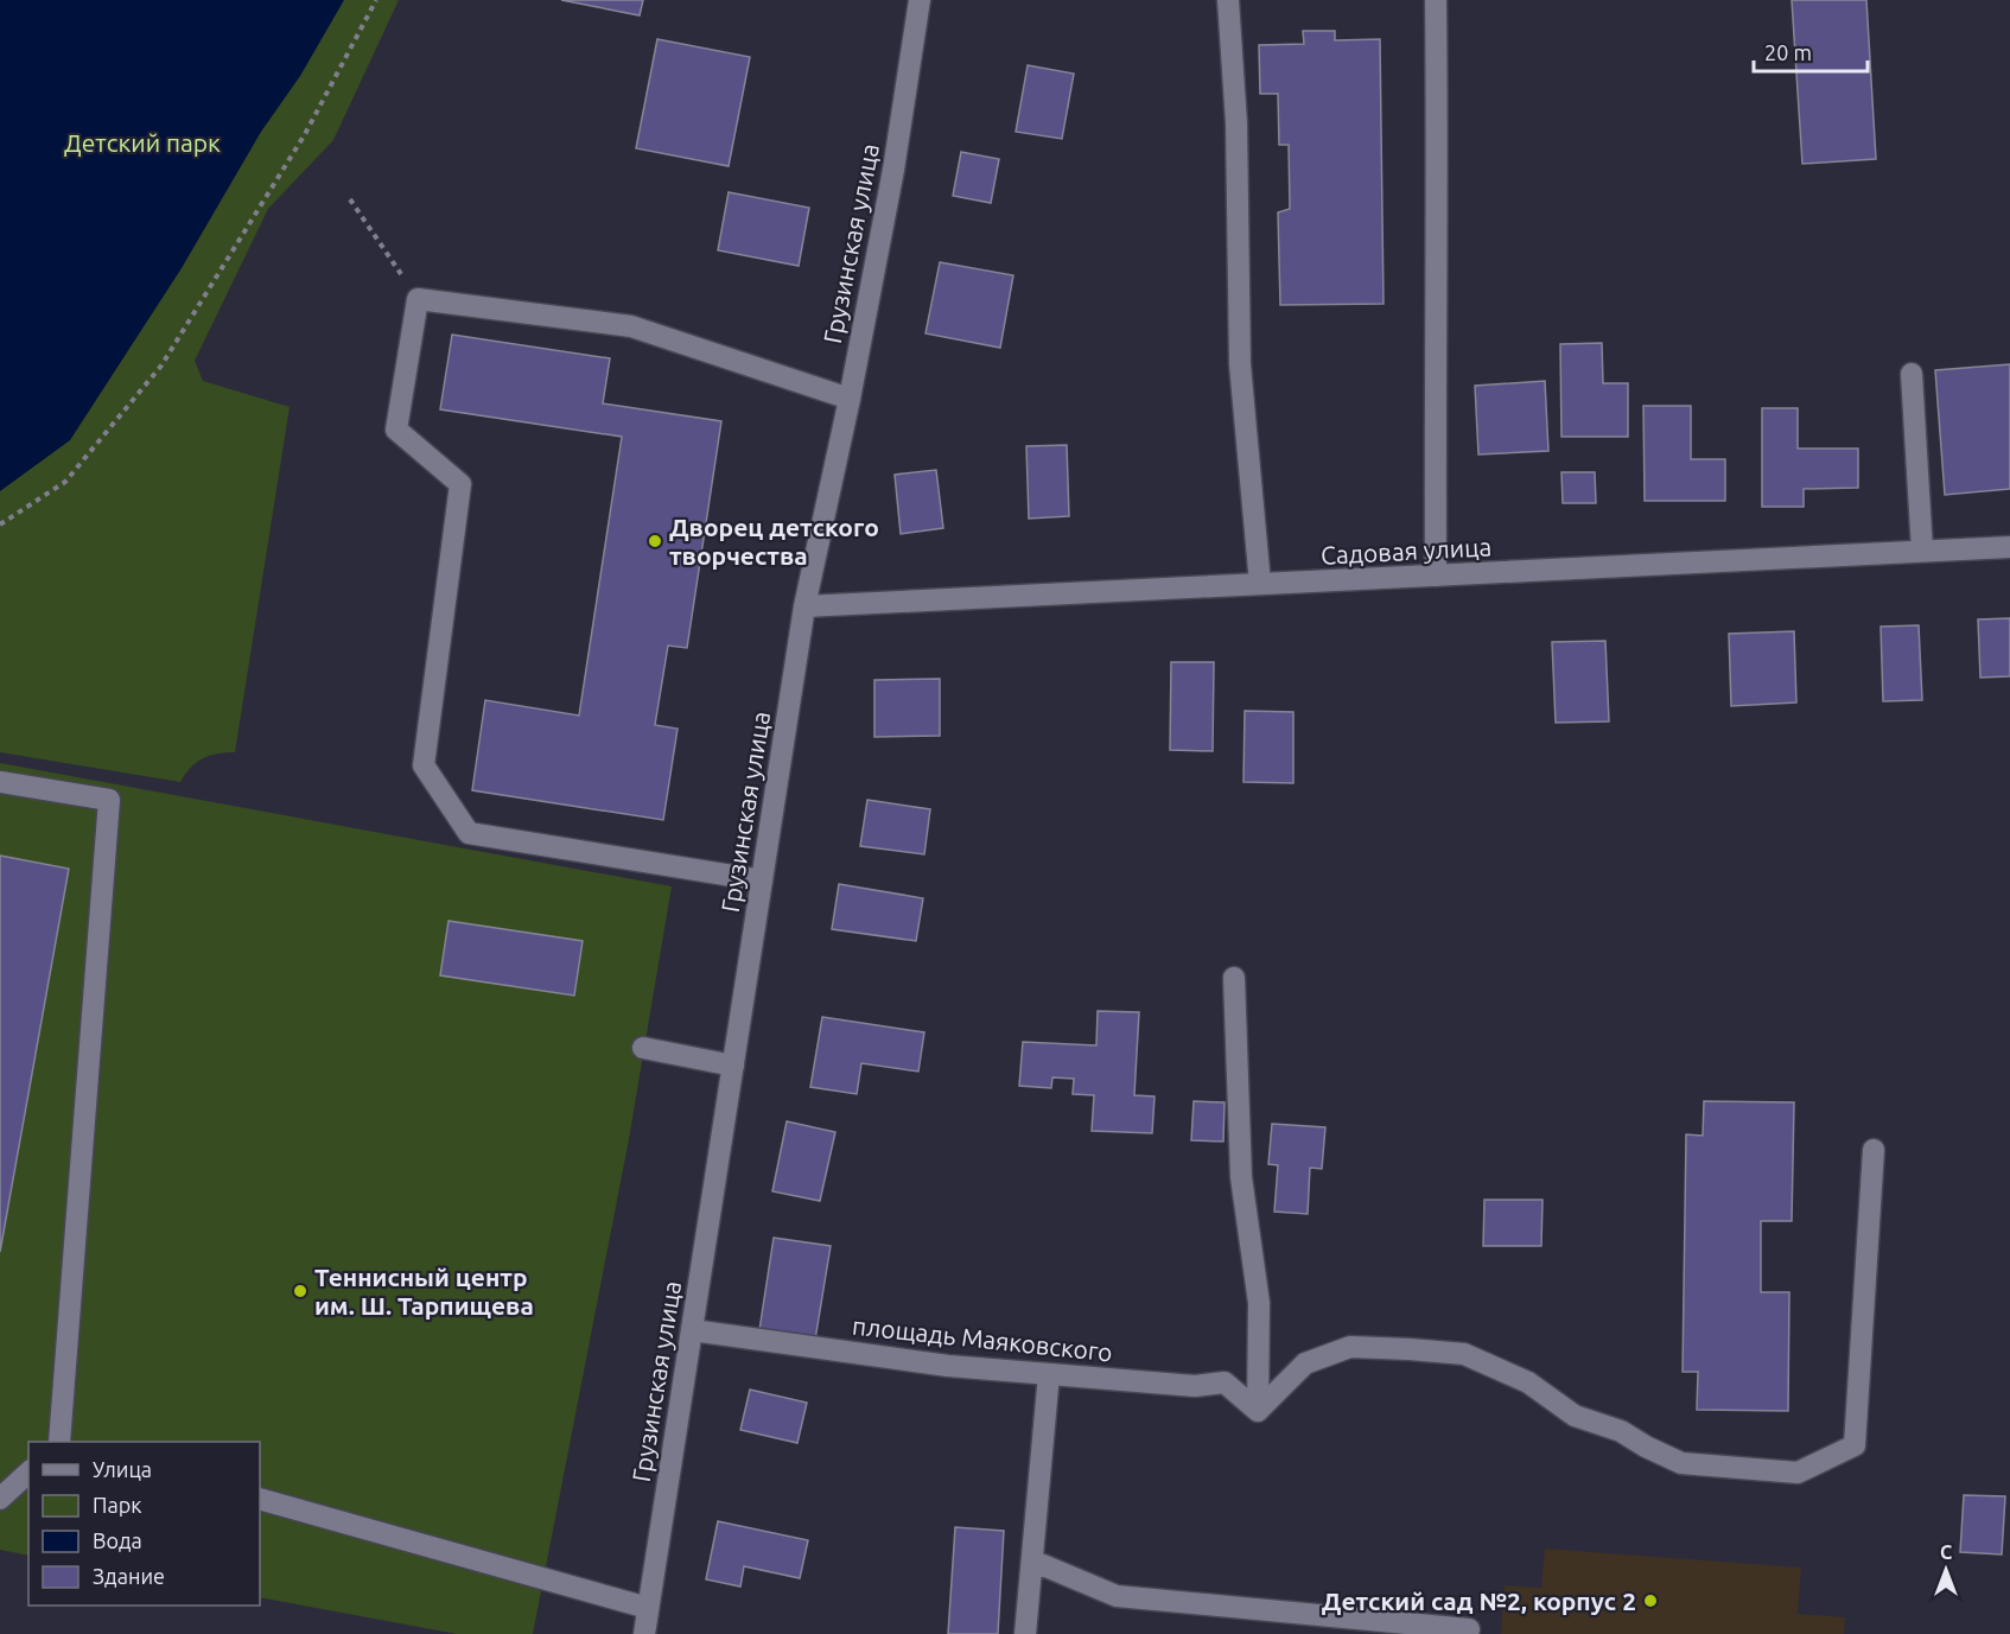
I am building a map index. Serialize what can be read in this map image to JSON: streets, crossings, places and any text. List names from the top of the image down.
{
  "streets": {
    "street": ["Грузинская улица", "Садовая улица", "площадь Маяковского"]
  },
  "crossings": [
    ["Грузинская улица", "Садовая улица"],
    ["Грузинская улица", "площадь Маяковского"]
  ],
  "parks": ["Детский парк"],
  "places": ["Дворец детского творчества", "Теннисный центр им. Ш. Тарпищева", "Детский сад №2, корпус 2"],
  "legend": [
    "Улица",
    "Парк",
    "Вода",
    "Здание"
  ],
  "scale_bar": "20 m",
  "north": "top"
}
